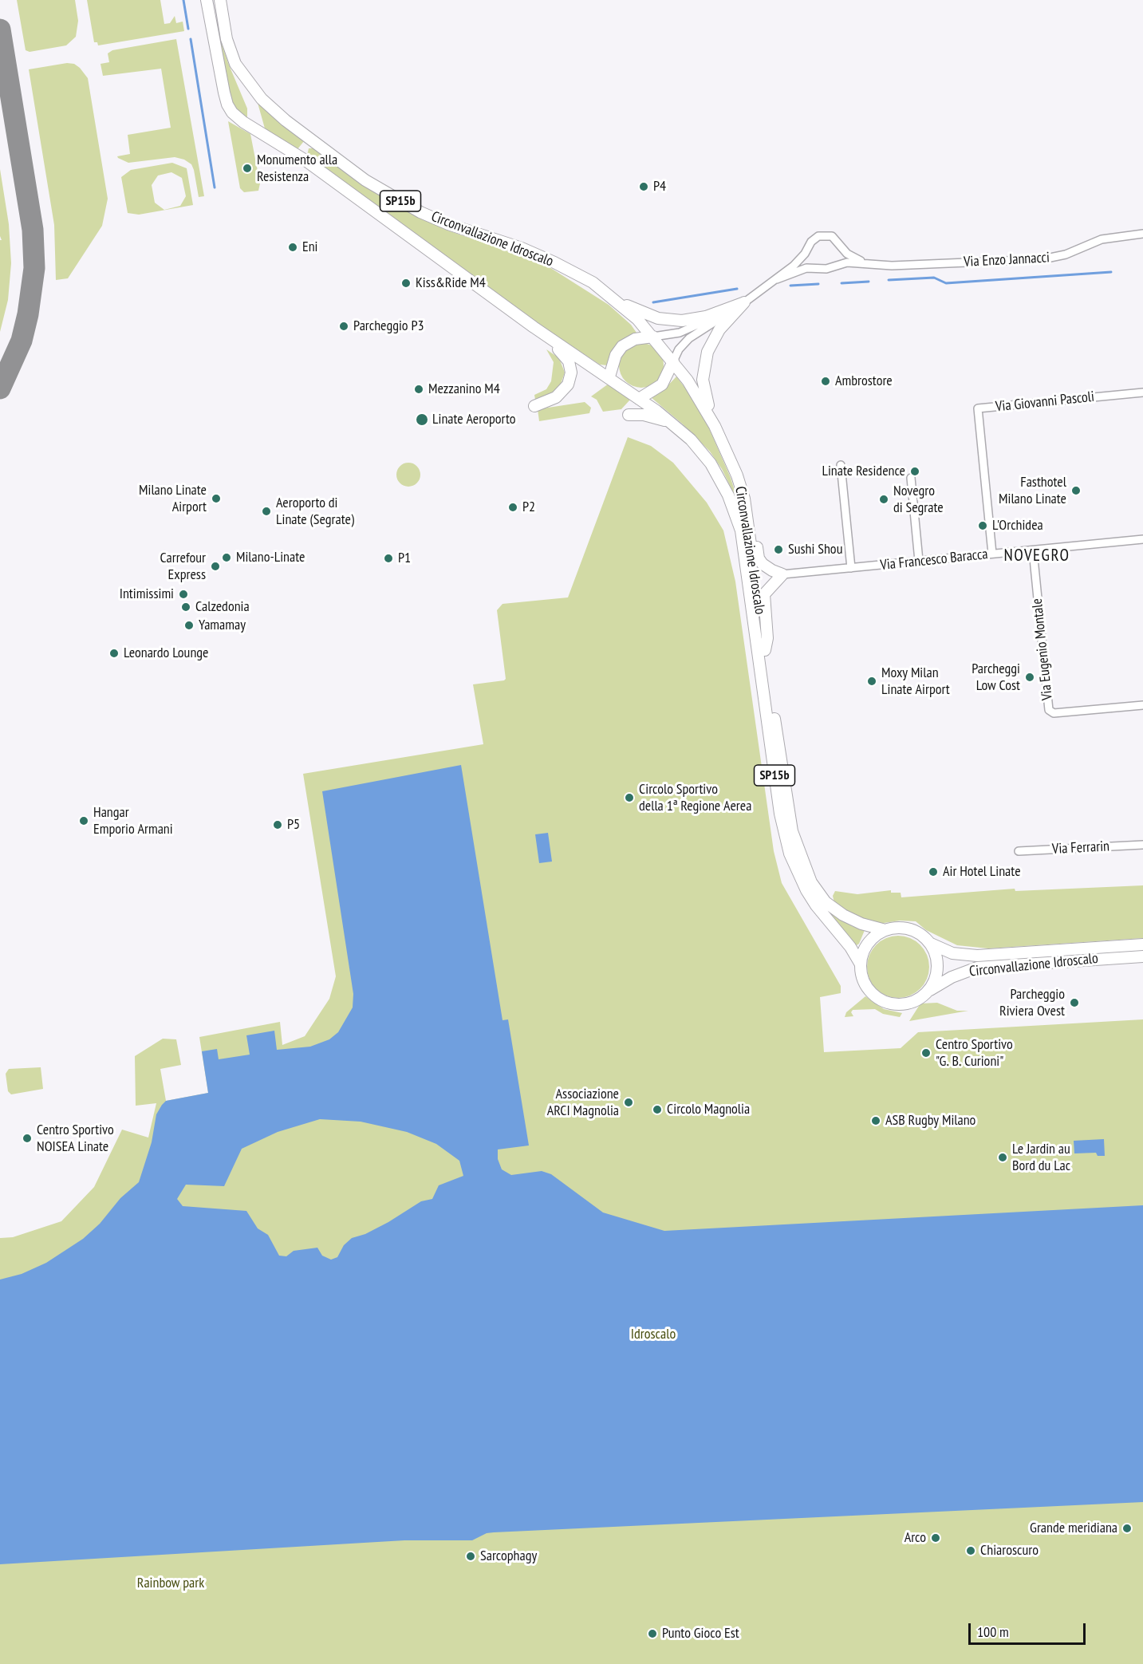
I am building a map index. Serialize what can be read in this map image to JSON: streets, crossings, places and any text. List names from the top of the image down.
{
  "streets": {
    "main road": ["SP15b", "Circonvallazione Idroscalo"],
    "street": [
      "Via Enzo Jannacci",
      "Via Giovanni Pascoli",
      "Via Francesco Baracca",
      "Via Eugenio Montale",
      "Via Ferrarin"
    ]
  },
  "crossings": [
    ["SP15b", "Circonvallazione Idroscalo"],
    ["Circonvallazione Idroscalo", "Via Enzo Jannacci"],
    ["Via Giovanni Pascoli", "Via Francesco Baracca"],
    ["Via Francesco Baracca", "Via Eugenio Montale"]
  ],
  "districts": ["NOVEGRO"],
  "parks": ["Idroscalo", "Rainbow park"],
  "places": [
    "Monumento alla Resistenza",
    "P4",
    "Eni",
    "Kiss&Ride M4",
    "Parcheggio P3",
    "Ambrostore",
    "Mezzanino M4",
    "Linate Aeroporto",
    "Linate Residence",
    "Fasthotel Milano Linate",
    "Milano Linate Airport",
    "Novegro di Segrate",
    "P2",
    "Aeroporto di Linate (Segrate)",
    "L'Orchidea",
    "Sushi Shou",
    "Milano-Linate",
    "P1",
    "Carrefour Express",
    "Intimissimi",
    "Calzedonia",
    "Yamamay",
    "Leonardo Lounge",
    "Parcheggi Low Cost",
    "Moxy Milan Linate Airport",
    "Circolo Sportivo della 1ª Regione Aerea",
    "Hangar Emporio Armani",
    "P5",
    "Air Hotel Linate",
    "Parcheggio Riviera Ovest",
    "Centro Sportivo \"G. B. Curioni\"",
    "Associazione ARCI Magnolia",
    "Circolo Magnolia",
    "ASB Rugby Milano",
    "Centro Sportivo NOISEA Linate",
    "Le Jardin au Bord du Lac",
    "Grande meridiana",
    "Arco",
    "Chiaroscuro",
    "Sarcophagy",
    "Punto Gioco Est"
  ],
  "scale_bar": "100 m"
}
